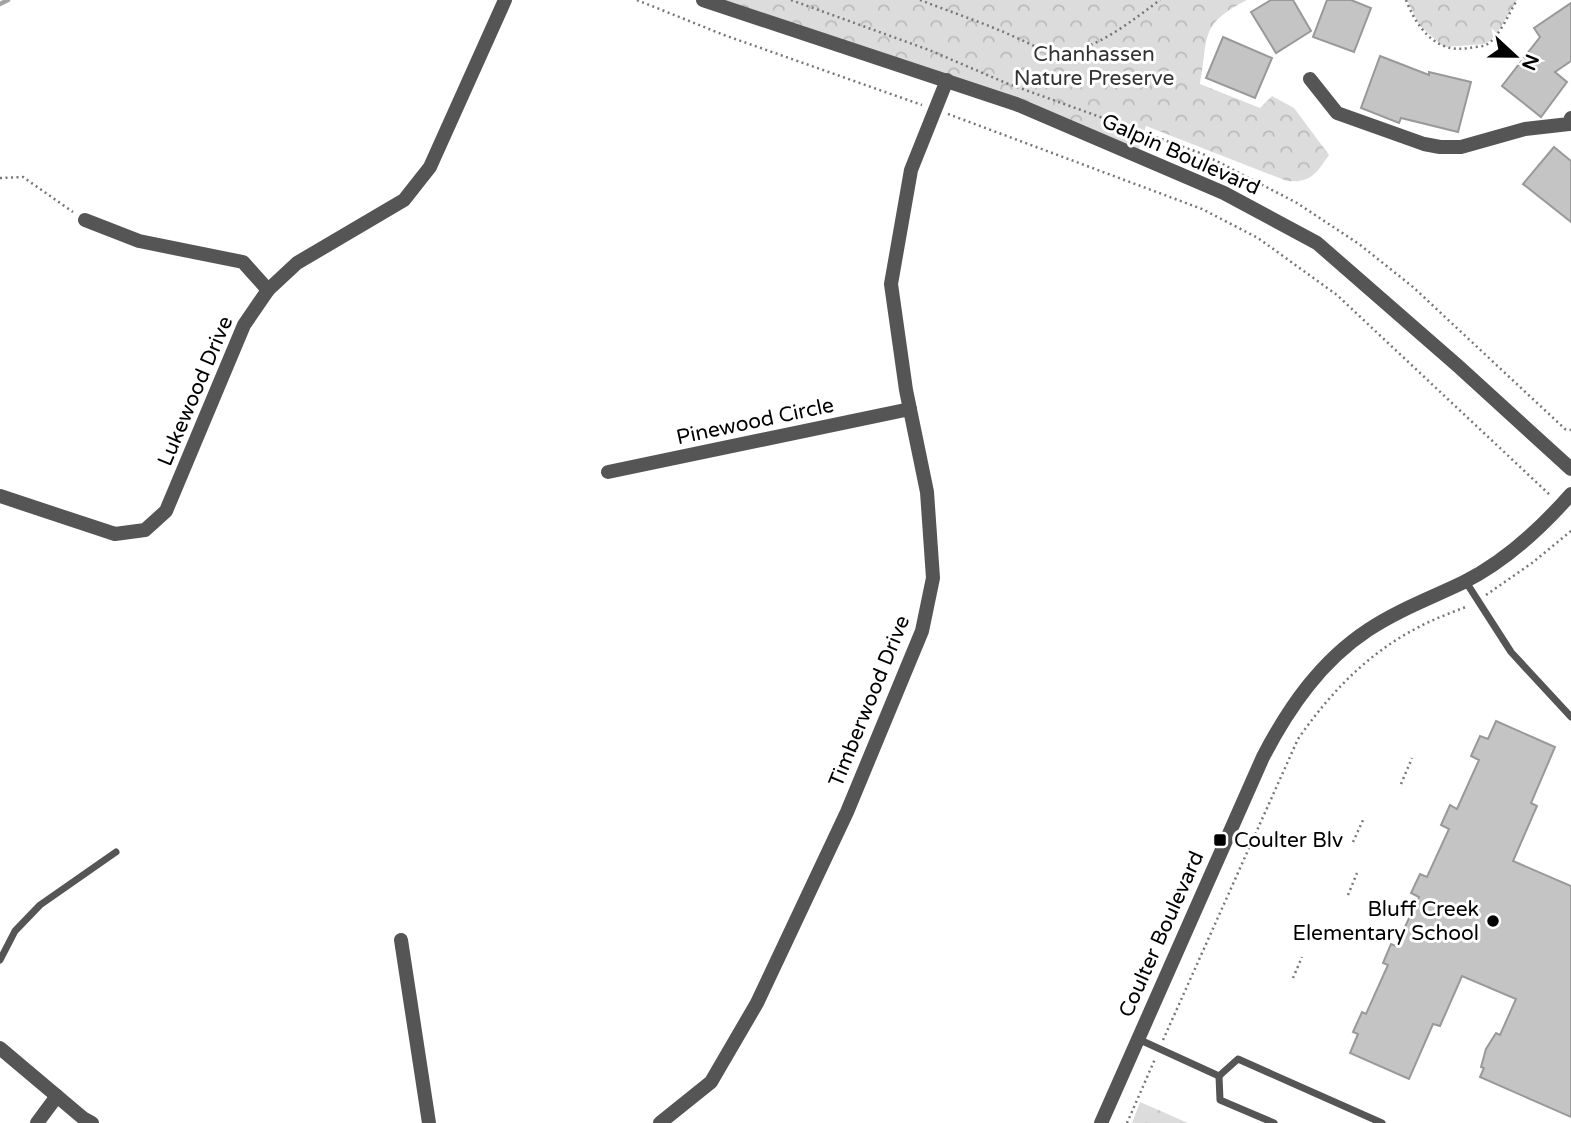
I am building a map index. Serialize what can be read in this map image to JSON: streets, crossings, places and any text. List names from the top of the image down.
{
  "streets": {
    "street": [
      "Galpin Boulevard",
      "Lukewood Drive",
      "Pinewood Circle",
      "Timberwood Drive",
      "Coulter Boulevard"
    ]
  },
  "crossings": [
    ["Galpin Boulevard", "Timberwood Drive"],
    ["Pinewood Circle", "Timberwood Drive"]
  ],
  "parks": ["Chanhassen Nature Preserve"],
  "places": {
    "transit": ["Coulter Blv"],
    "other": ["Bluff Creek Elementary School"]
  },
  "north": "right"
}
